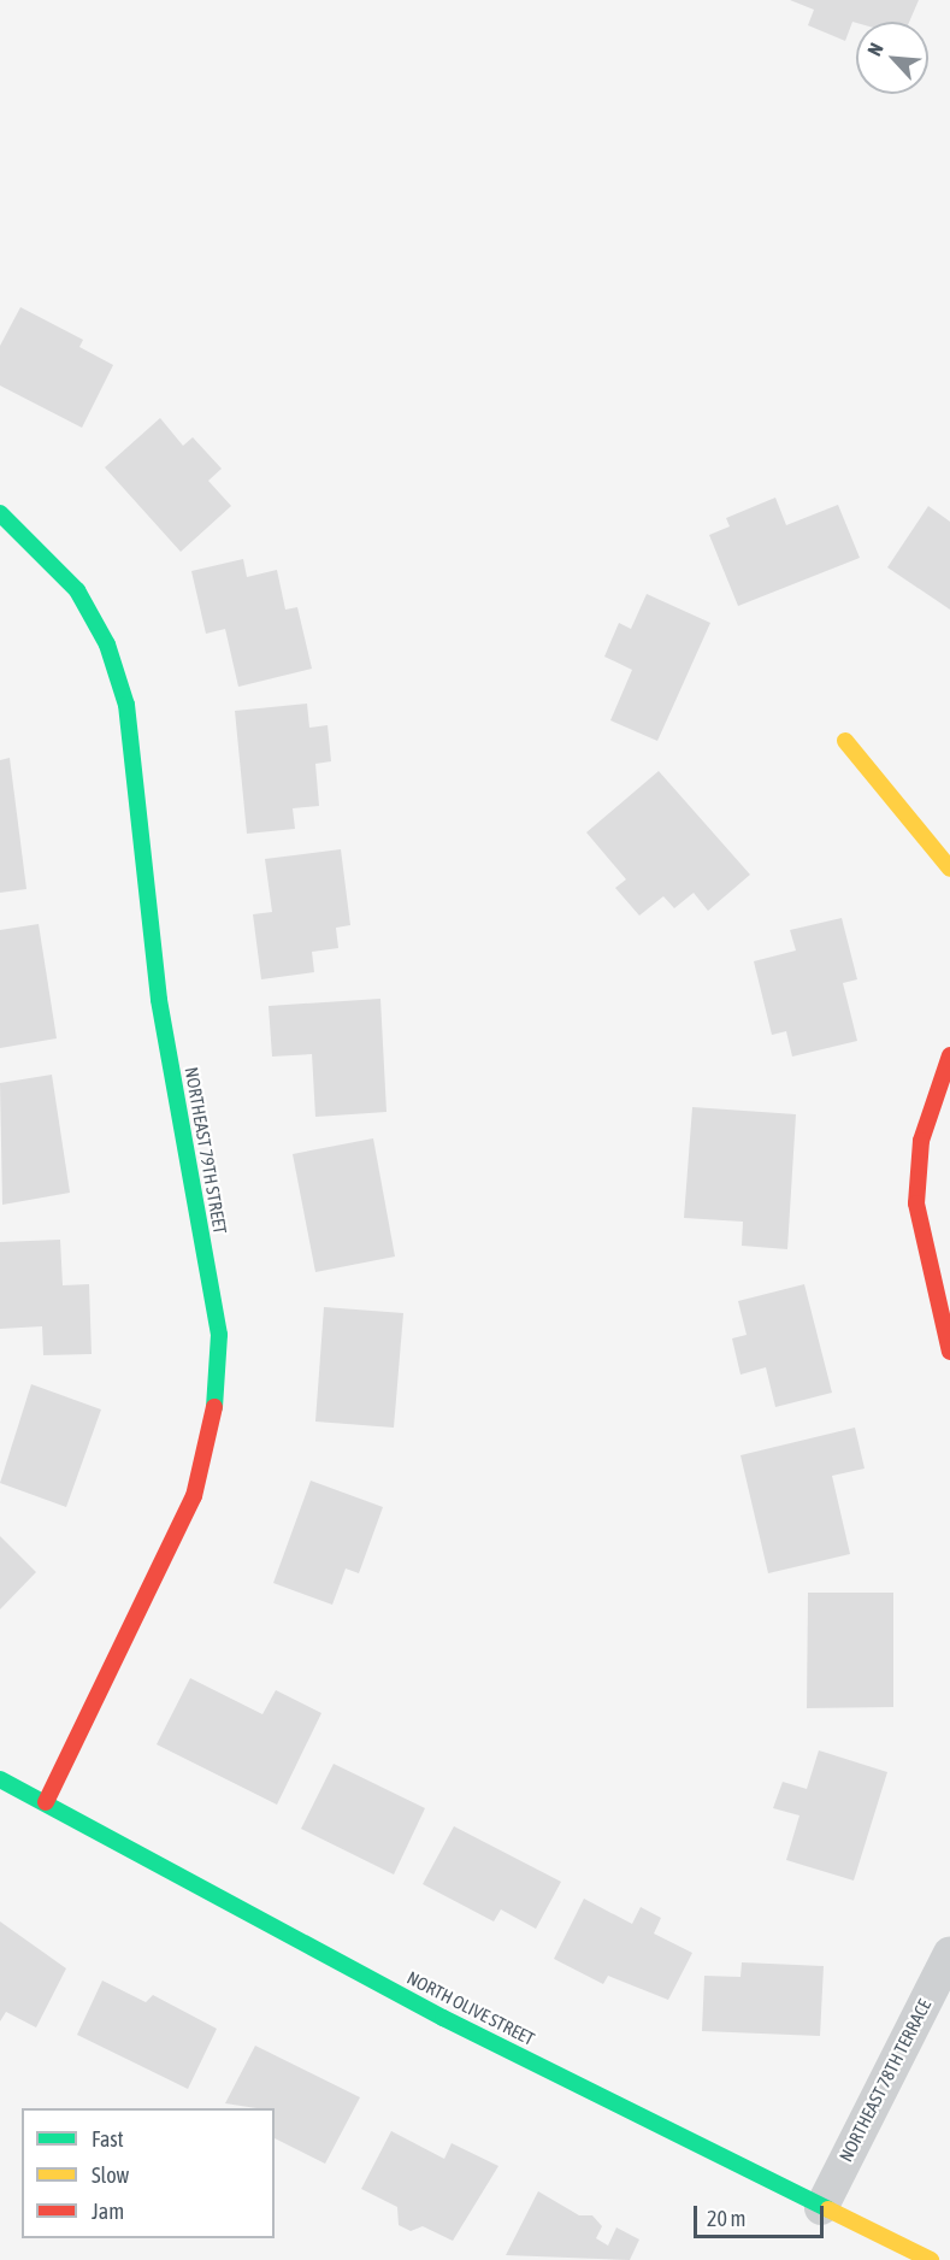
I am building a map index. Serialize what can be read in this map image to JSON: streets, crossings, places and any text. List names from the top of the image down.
{
  "streets": {
    "street": ["NORTHEAST 79TH STREET", "NORTH OLIVE STREET", "NORTHEAST 78TH TERRACE"]
  },
  "crossings": [
    ["NORTHEAST 79TH STREET", "NORTH OLIVE STREET"],
    ["NORTH OLIVE STREET", "NORTHEAST 78TH TERRACE"]
  ],
  "legend": ["Fast", "Slow", "Jam"],
  "scale_bar": "20 m",
  "north": "top left"
}
